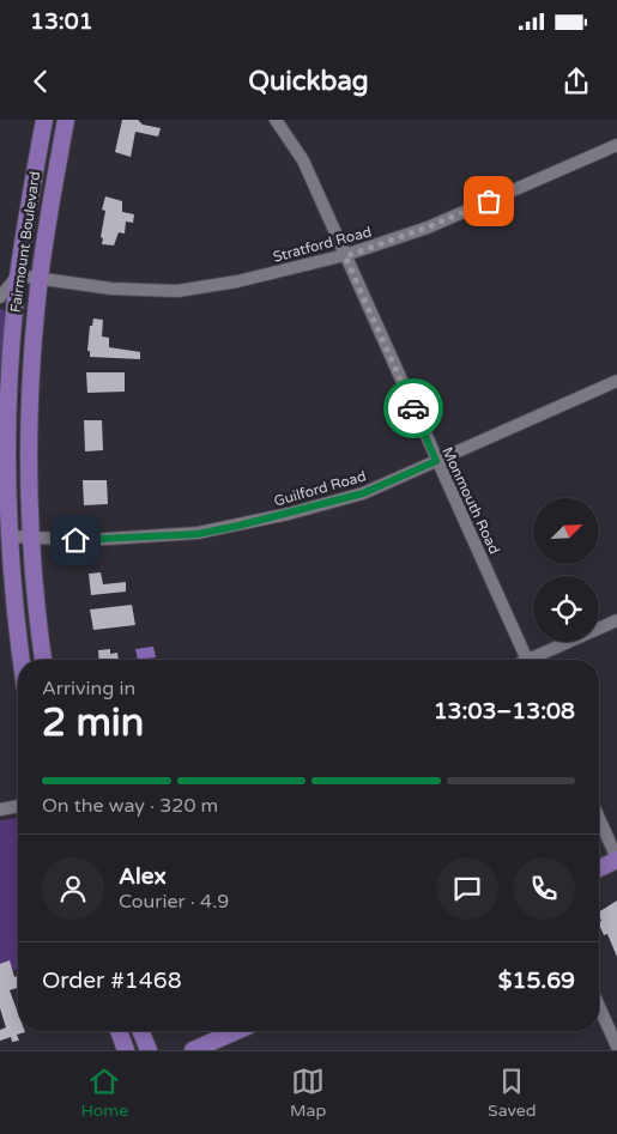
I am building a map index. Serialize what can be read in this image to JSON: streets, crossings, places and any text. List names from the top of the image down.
{
  "streets": {
    "main road": ["Fairmount Boulevard"],
    "street": ["Stratford Road", "Guilford Road", "Monmouth Road"]
  },
  "crossings": [
    ["Fairmount Boulevard", "Stratford Road"],
    ["Fairmount Boulevard", "Guilford Road"],
    ["Stratford Road", "Monmouth Road"],
    ["Guilford Road", "Monmouth Road"]
  ],
  "north": "top right",
  "page": {
    "status": "13:01",
    "header": "Quickbag",
    "heading": ["2 min", "Arriving in", "13:03–13:08"],
    "panel": [
      "Alex",
      "Courier · 4.9",
      "Order #1468",
      "$15.69"
    ],
    "bar": "On the way · 320 m",
    "tabs": ["Home", "Map", "Saved"]
  }
}
